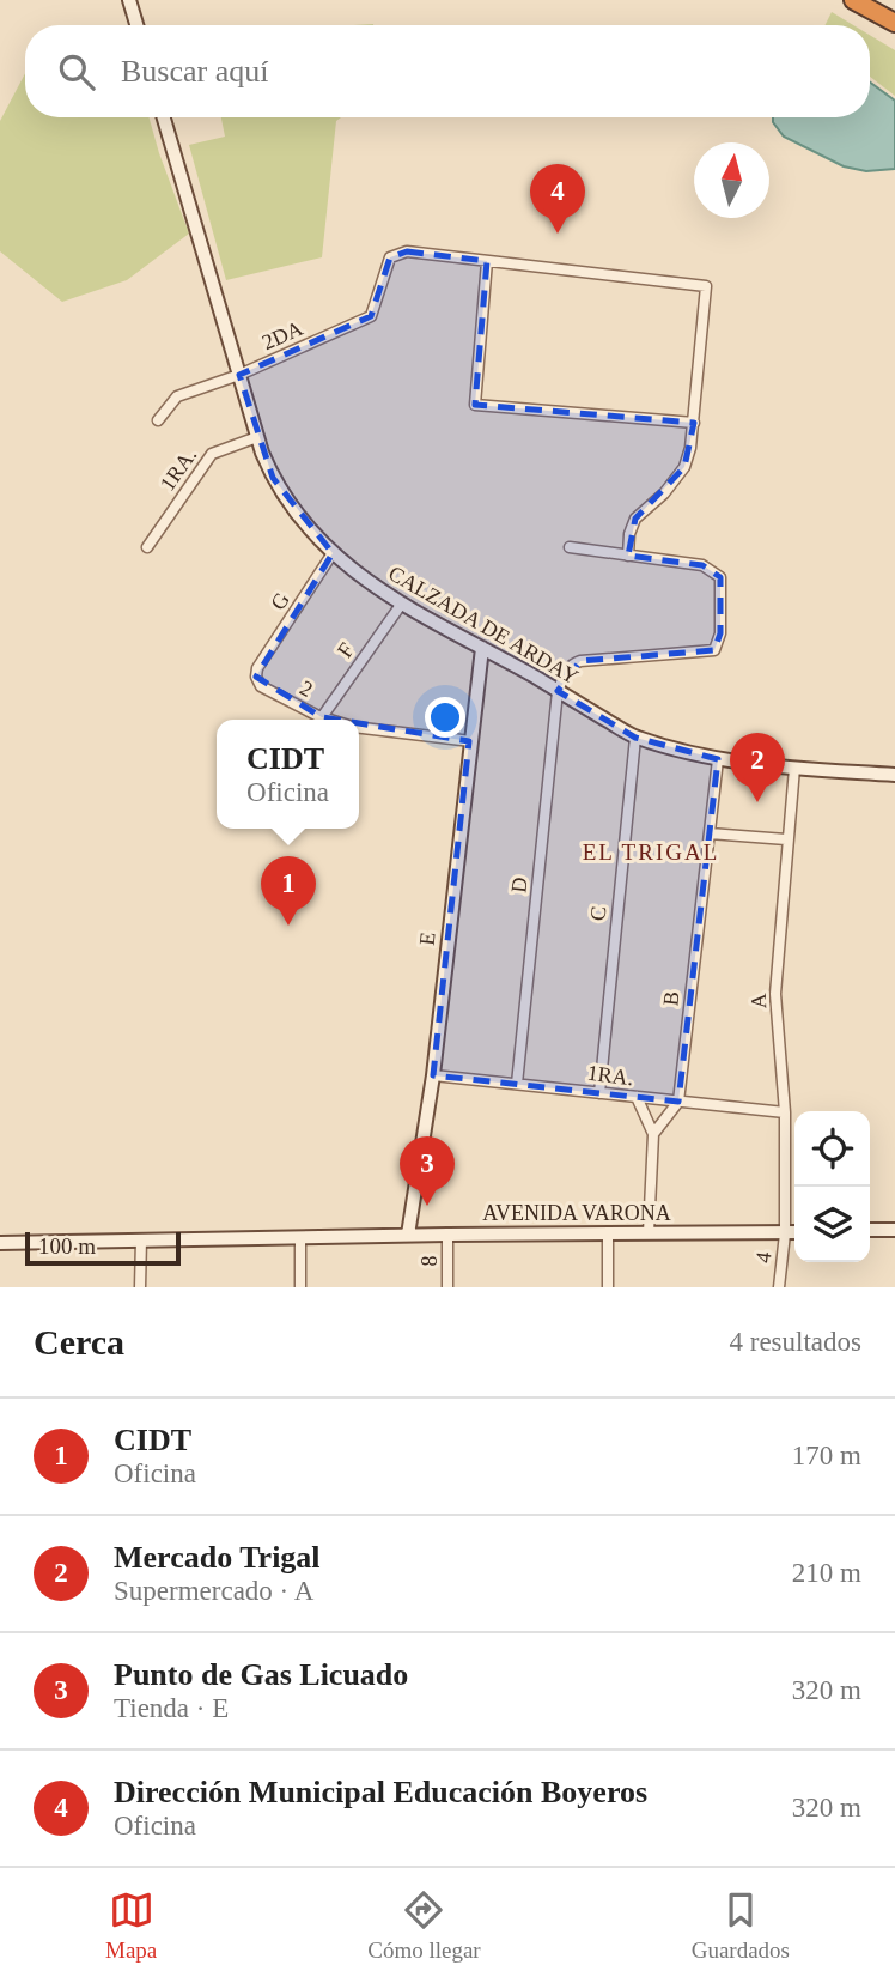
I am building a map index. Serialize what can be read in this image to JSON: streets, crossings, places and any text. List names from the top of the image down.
{
  "streets": {
    "street": [
      "2DA",
      "1RA.",
      "G",
      "CALZADA DE ARDAY",
      "F",
      "2",
      "D",
      "C",
      "E",
      "B",
      "A",
      "AVENIDA VARONA",
      "4",
      "8"
    ]
  },
  "crossings": [
    ["2DA", "CALZADA DE ARDAY"],
    ["1RA.", "CALZADA DE ARDAY"],
    ["1RA.", "D"],
    ["1RA.", "C"],
    ["1RA.", "E"],
    ["1RA.", "B"],
    ["1RA.", "A"],
    ["G", "CALZADA DE ARDAY"],
    ["G", "2"],
    ["CALZADA DE ARDAY", "F"],
    ["CALZADA DE ARDAY", "D"],
    ["CALZADA DE ARDAY", "C"],
    ["CALZADA DE ARDAY", "E"],
    ["CALZADA DE ARDAY", "B"],
    ["CALZADA DE ARDAY", "A"],
    ["F", "2"],
    ["2", "E"],
    ["E", "AVENIDA VARONA"],
    ["A", "AVENIDA VARONA"],
    ["A", "4"],
    ["AVENIDA VARONA", "4"],
    ["AVENIDA VARONA", "8"]
  ],
  "districts": ["EL TRIGAL"],
  "scale_bar": "100 m",
  "north": "top",
  "page": {
    "search": "Buscar aquí",
    "pins": [
      "4",
      "2",
      "1",
      "3"
    ],
    "popup": ["CIDT", "Oficina"],
    "scale": "100 m",
    "heading": ["Cerca", "4 resultados"],
    "list": [
      {
        "mark": "1",
        "name": "CIDT",
        "note": "Oficina",
        "value": "170 m"
      },
      {
        "mark": "2",
        "name": "Mercado Trigal",
        "note": "Supermercado · A",
        "value": "210 m"
      },
      {
        "mark": "3",
        "name": "Punto de Gas Licuado",
        "note": "Tienda · E",
        "value": "320 m"
      },
      {
        "mark": "4",
        "name": "Dirección Municipal Educación Boyeros",
        "note": "Oficina",
        "value": "320 m"
      }
    ],
    "nav": ["Mapa", "Cómo llegar", "Guardados"]
  }
}
